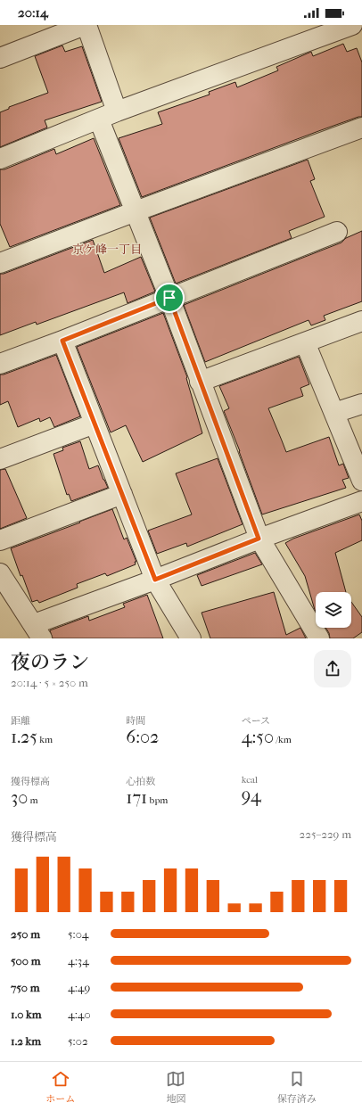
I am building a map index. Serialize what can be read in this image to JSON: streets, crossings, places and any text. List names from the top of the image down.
{
  "districts": ["京ケ峰一丁目"],
  "page": {
    "status": "20:14",
    "heading": ["夜のラン", "20:14 · 5 × 250 m"],
    "stats": [
      ["距離", "1.25 km"],
      ["時間", "6:02"],
      ["ペース", "4:50 /km"],
      ["獲得標高", "30 m"],
      ["心拍数", "171 bpm"],
      ["kcal", "94"]
    ],
    "chart": ["獲得標高", "225–229 m"],
    "list": [
      {
        "name": "250 m",
        "note": "5:04"
      },
      {
        "name": "500 m",
        "note": "4:34"
      },
      {
        "name": "750 m",
        "note": "4:49"
      },
      {
        "name": "1.0 km",
        "note": "4:40"
      },
      {
        "name": "1.2 km",
        "note": "5:02"
      }
    ],
    "tabs": ["ホーム", "地図", "保存済み"]
  }
}
